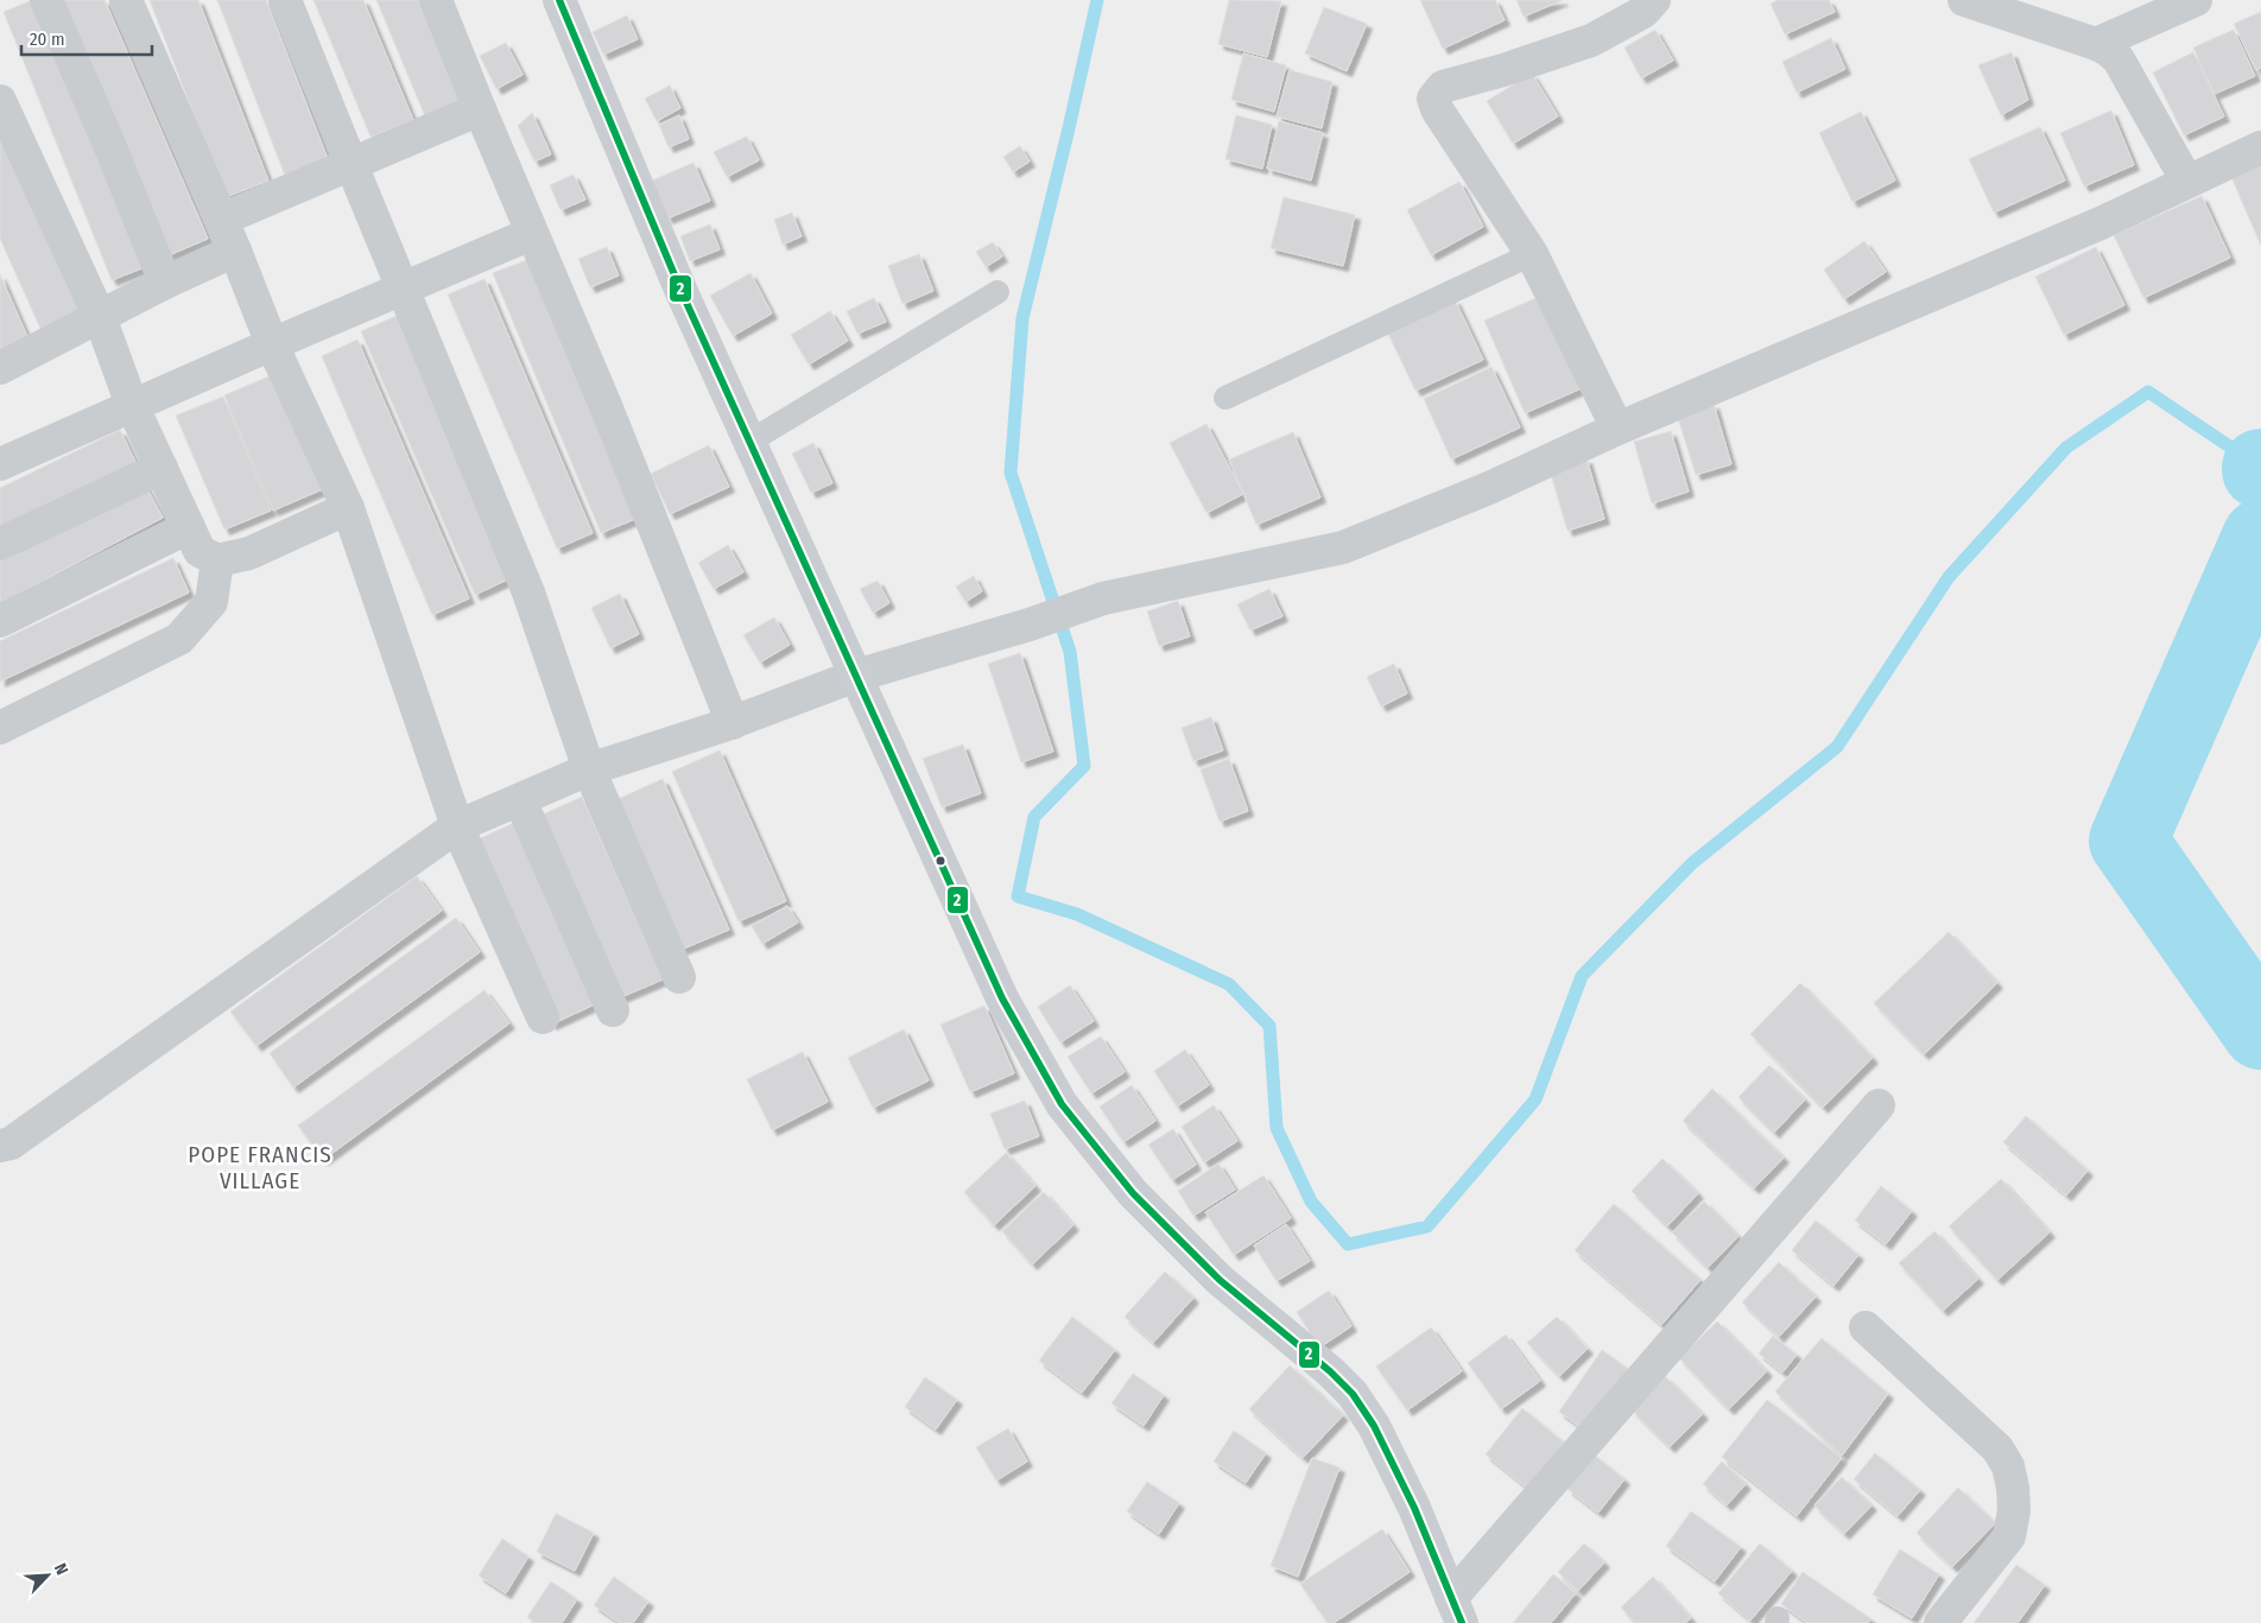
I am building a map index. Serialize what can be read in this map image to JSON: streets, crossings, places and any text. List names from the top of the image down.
{
  "districts": ["POPE FRANCIS VILLAGE"],
  "lines": ["transit line 2"],
  "scale_bar": "20 m",
  "north": "top right"
}
